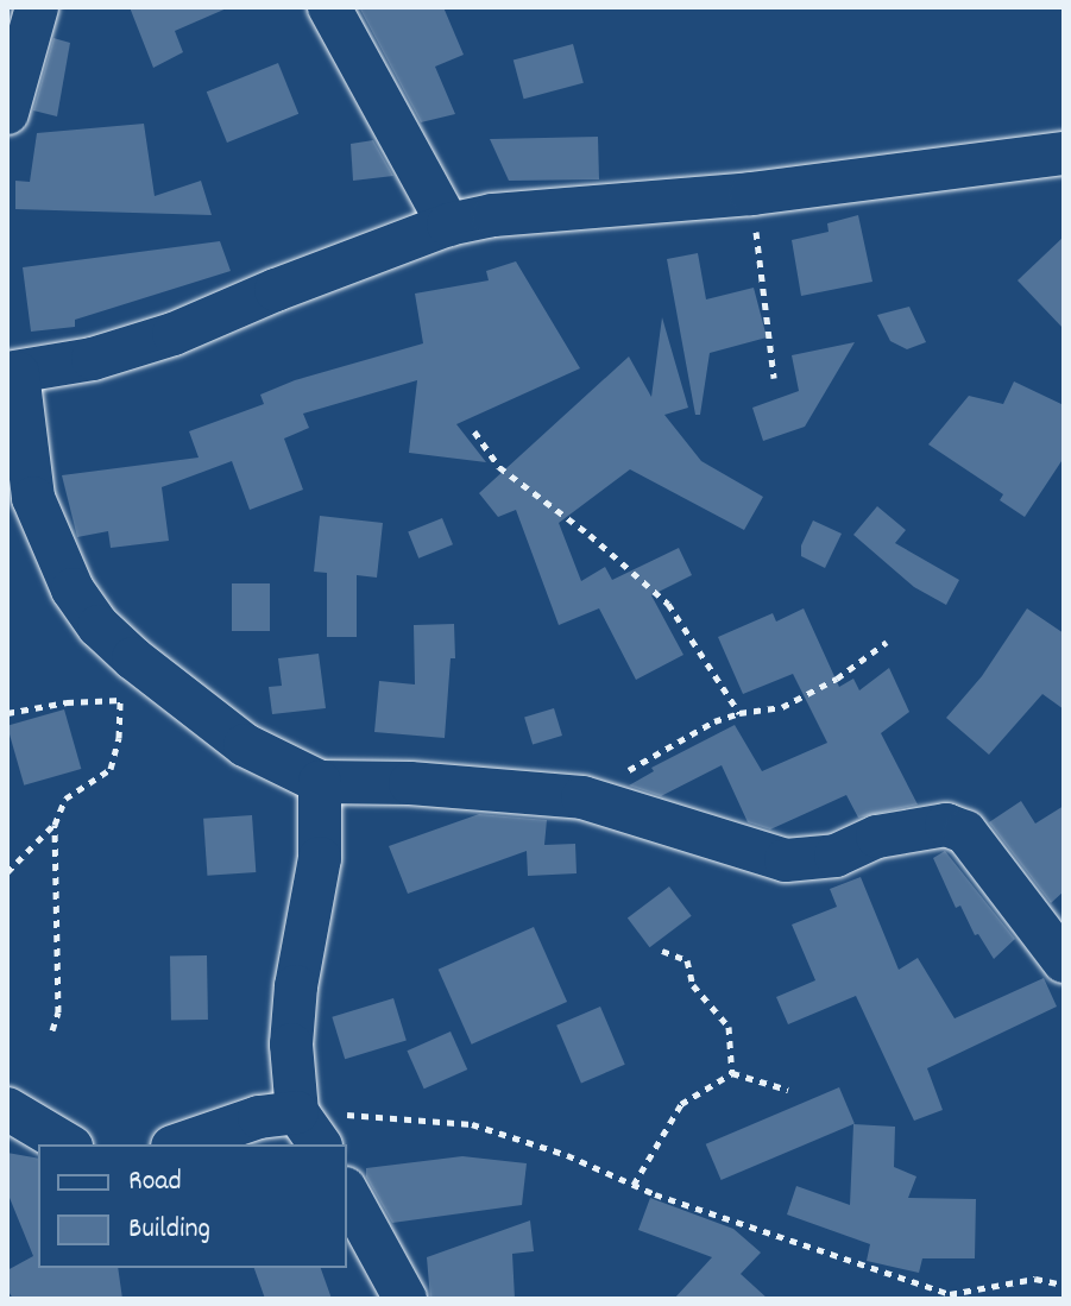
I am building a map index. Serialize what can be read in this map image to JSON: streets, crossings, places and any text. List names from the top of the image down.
{
  "legend": ["Road", "Building"]
}
